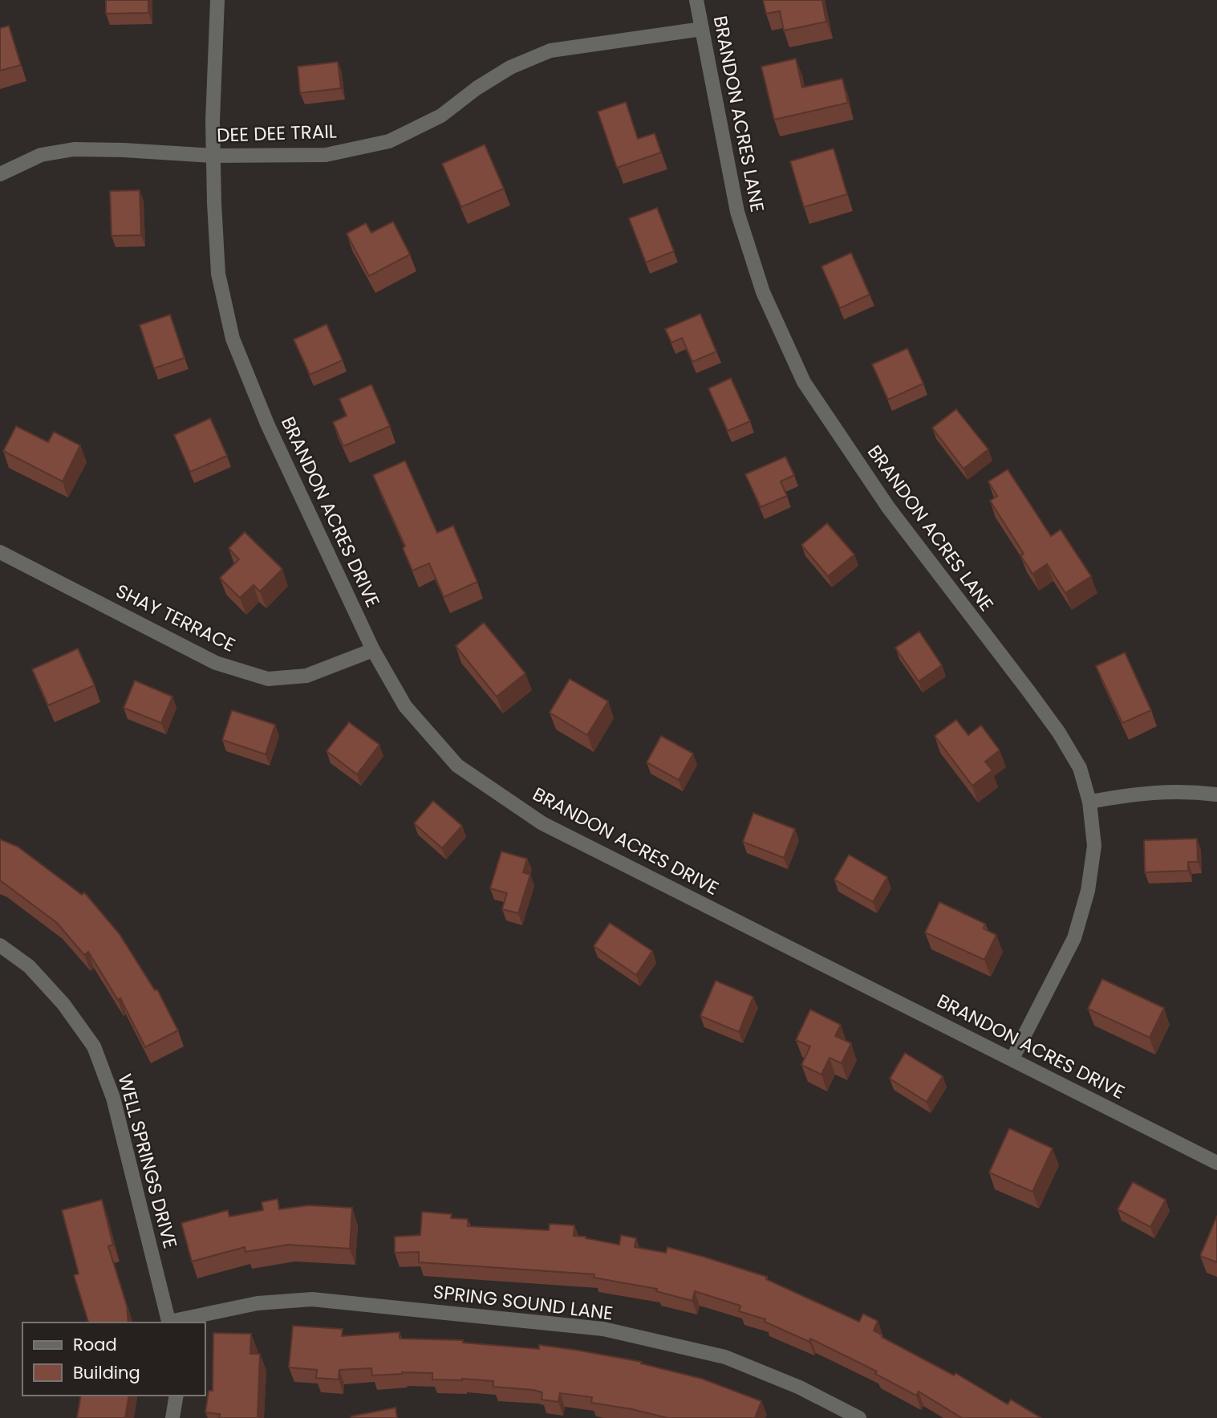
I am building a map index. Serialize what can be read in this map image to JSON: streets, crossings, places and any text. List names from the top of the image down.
{
  "streets": {
    "street": [
      "BRANDON ACRES LANE",
      "DEE DEE TRAIL",
      "BRANDON ACRES DRIVE",
      "SHAY TERRACE",
      "WELL SPRINGS DRIVE",
      "SPRING SOUND LANE"
    ]
  },
  "crossings": [
    ["BRANDON ACRES LANE", "DEE DEE TRAIL"],
    ["BRANDON ACRES LANE", "BRANDON ACRES DRIVE"],
    ["DEE DEE TRAIL", "BRANDON ACRES DRIVE"],
    ["BRANDON ACRES DRIVE", "SHAY TERRACE"],
    ["WELL SPRINGS DRIVE", "SPRING SOUND LANE"]
  ],
  "legend": ["Road", "Building"]
}
